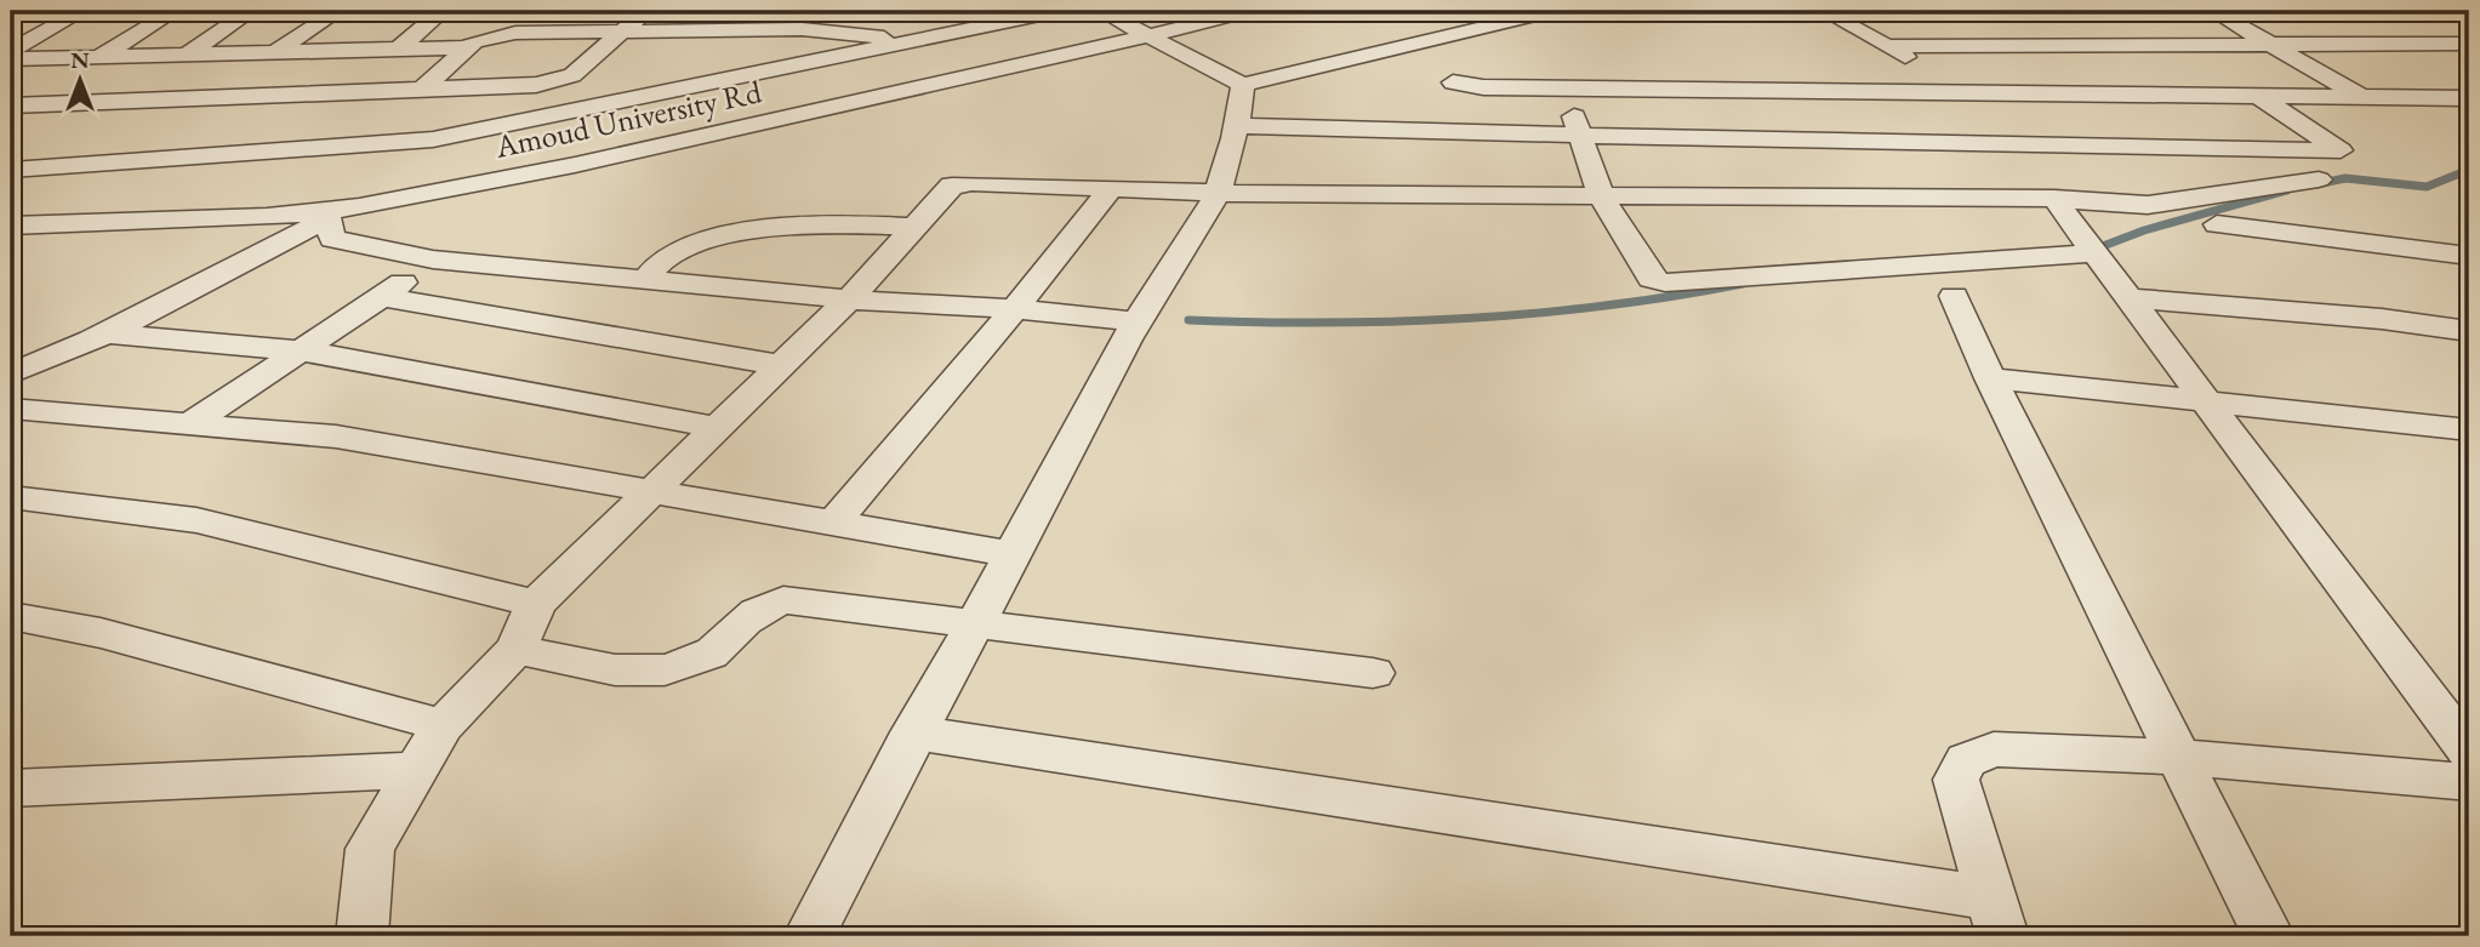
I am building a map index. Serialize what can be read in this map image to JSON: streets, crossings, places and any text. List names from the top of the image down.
{
  "streets": {
    "street": ["Amoud University Rd"]
  },
  "north": "top"
}
